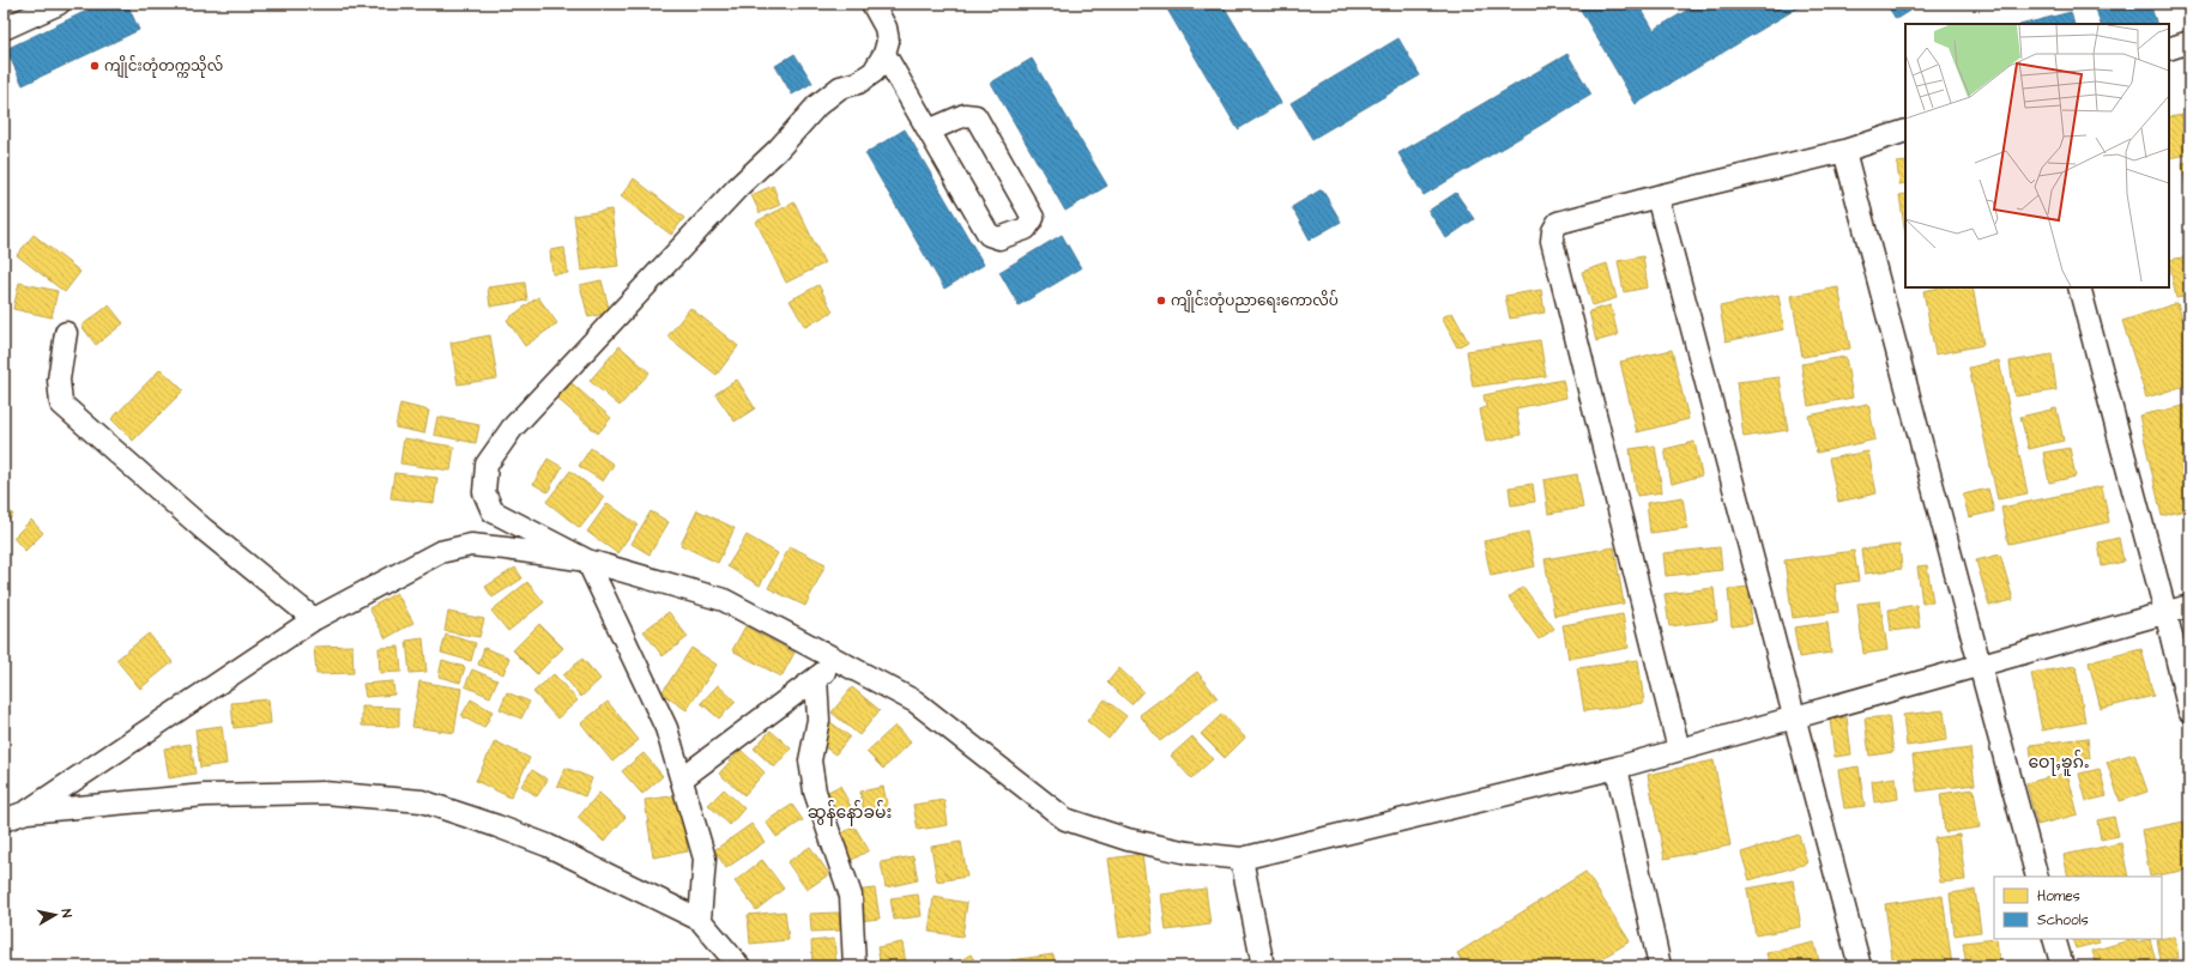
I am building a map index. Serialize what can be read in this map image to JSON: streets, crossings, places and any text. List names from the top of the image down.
{
  "districts": ["ဝေႃႇၶူၵ်ႉ", "ဆွန်နော်ခမ်း"],
  "places": ["ကျိုင်းတုံတက္ကသိုလ်", "ကျိုင်းတုံပညာရေးကောလိပ်"],
  "legend": ["Homes", "Schools"],
  "north": "right"
}
